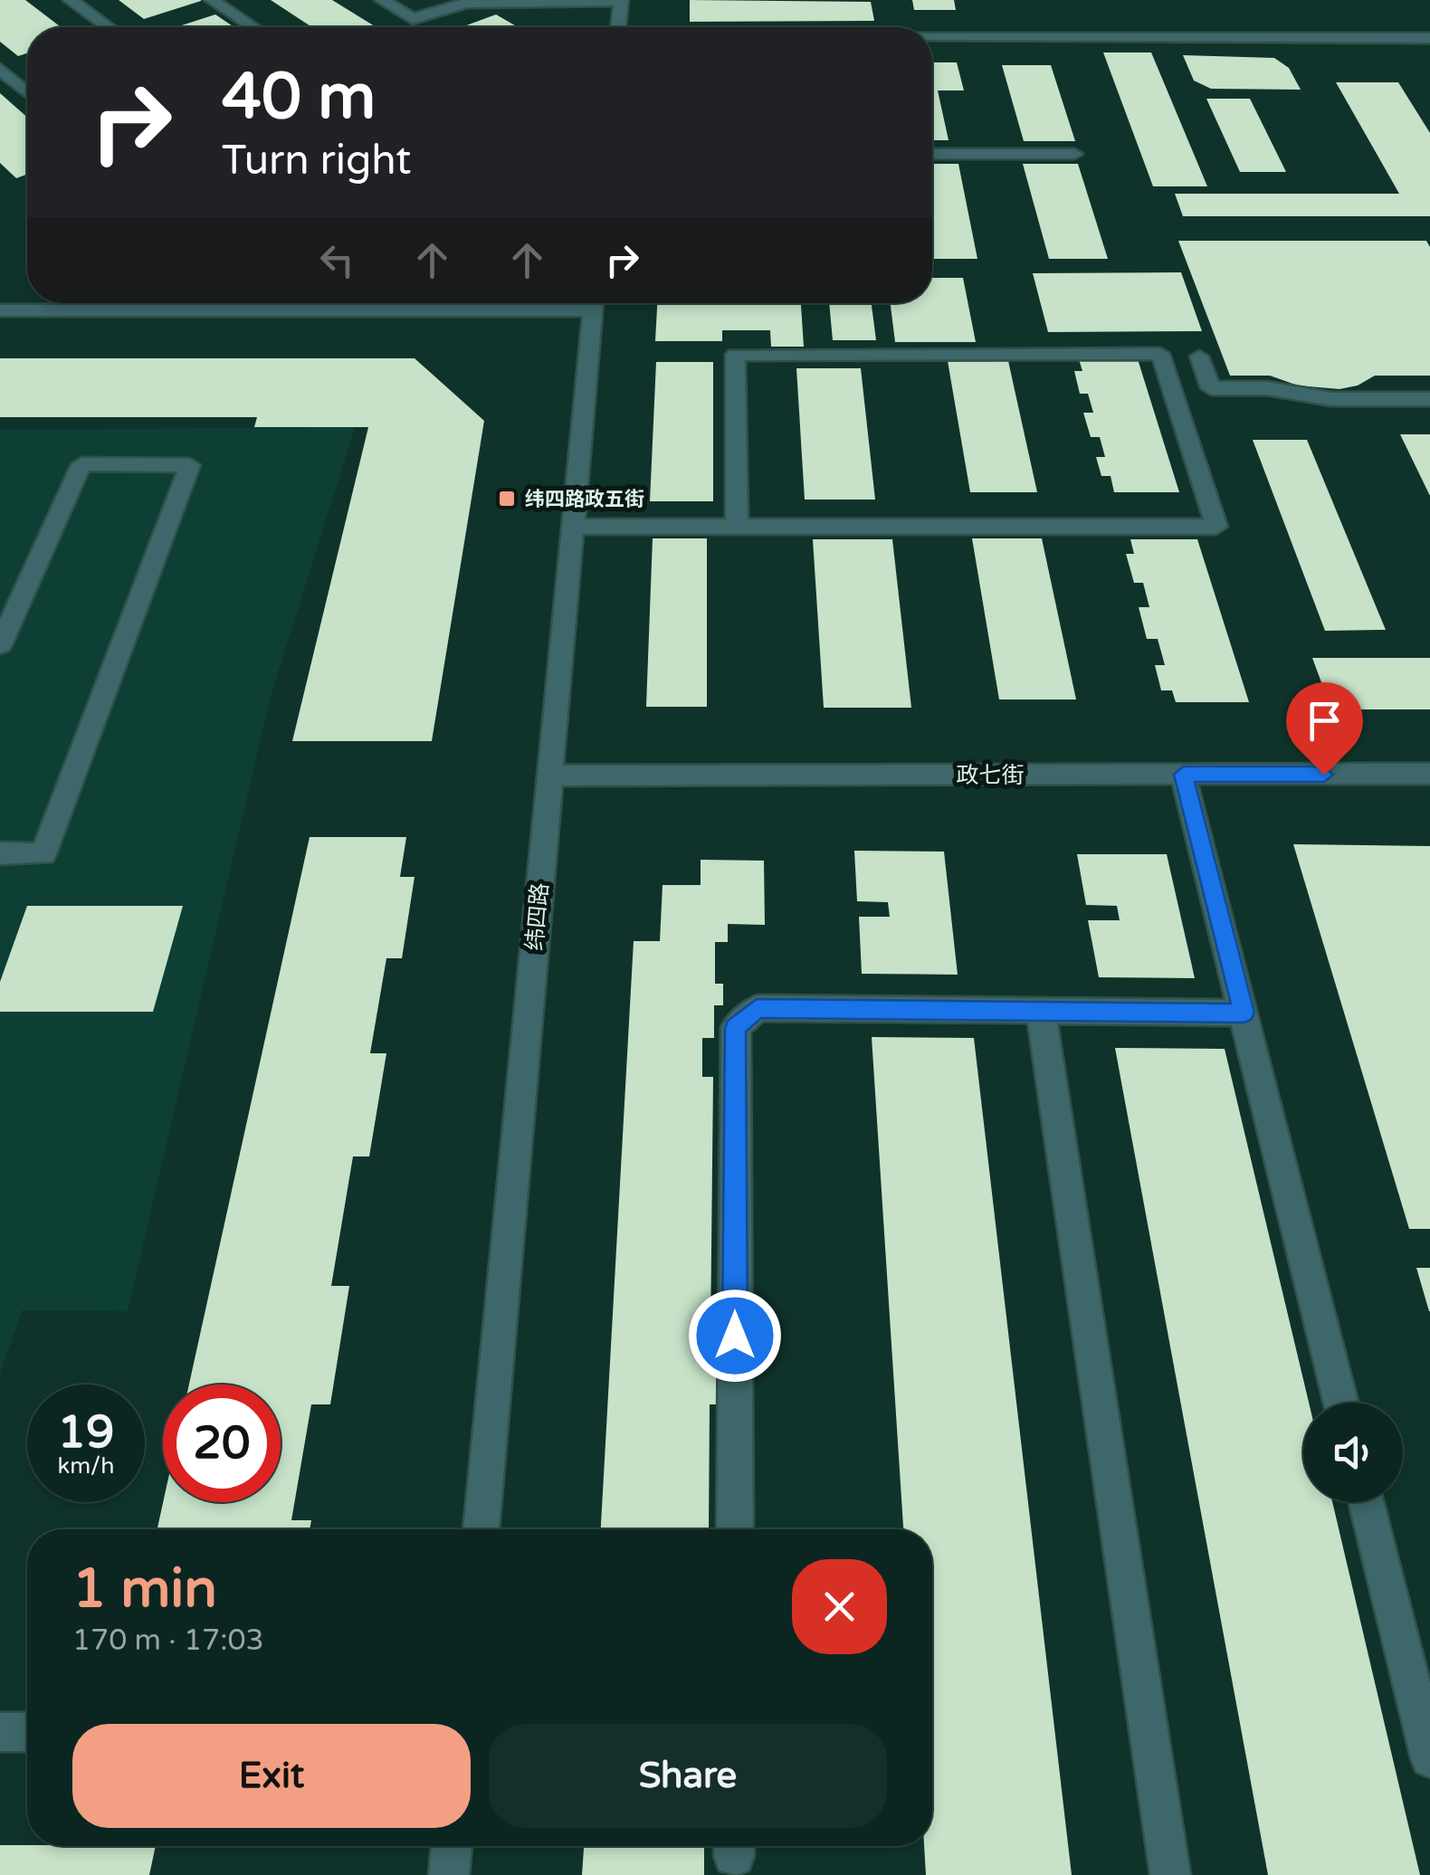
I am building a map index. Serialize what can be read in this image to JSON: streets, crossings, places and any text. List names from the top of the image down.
{
  "streets": {
    "street": ["政七街", "纬四路"]
  },
  "crossings": [
    ["政七街", "纬四路"]
  ],
  "places": {
    "transit": ["纬四路政五街"]
  },
  "page": {
    "turn": ["40 m", "Turn right"],
    "speed": "19 km/h",
    "limit": "20",
    "heading": ["1 min", "170 m · 17:03"],
    "buttons": ["Exit", "Share"]
  }
}
